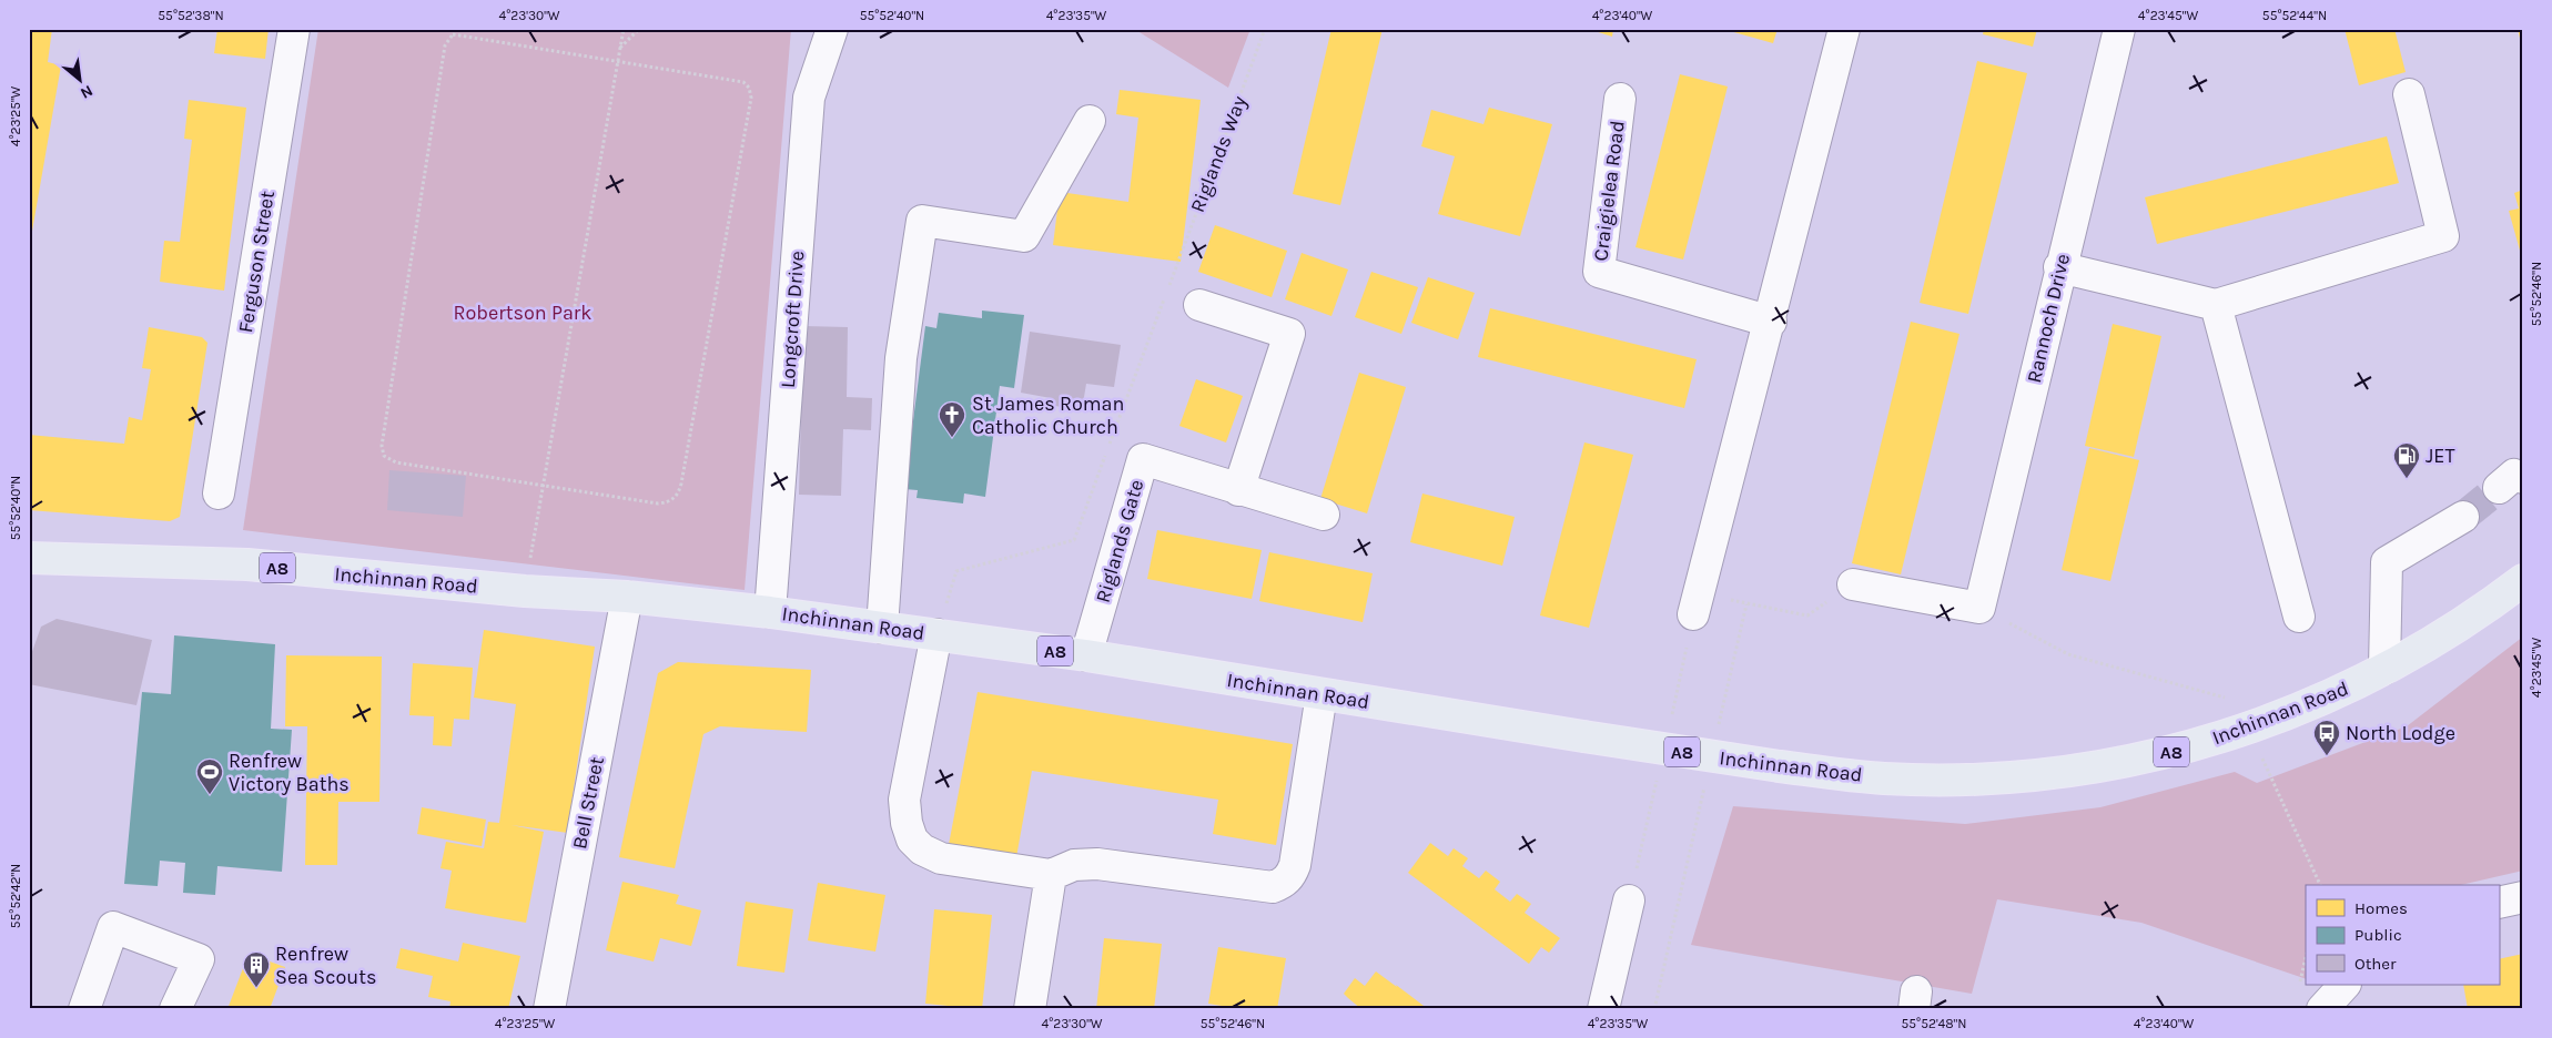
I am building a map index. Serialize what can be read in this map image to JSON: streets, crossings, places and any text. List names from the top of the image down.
{
  "streets": {
    "main road": ["A8", "Inchinnan Road"],
    "street": [
      "Craigielea Road",
      "Ferguson Street",
      "Rannoch Drive",
      "Longcroft Drive",
      "Riglands Gate",
      "Bell Street"
    ],
    "path": ["Riglands Way"]
  },
  "crossings": [
    ["Riglands Way", "Inchinnan Road"],
    ["Longcroft Drive", "Inchinnan Road"],
    ["Riglands Gate", "Inchinnan Road"],
    ["Inchinnan Road", "Bell Street"]
  ],
  "parks": ["Robertson Park"],
  "places": {
    "church": ["St James Roman Catholic Church"],
    "fuel station": ["JET"],
    "bus stop": ["North Lodge"],
    "sports": ["Renfrew Victory Baths"],
    "building": ["Renfrew Sea Scouts"]
  },
  "legend": ["Homes", "Public", "Other"],
  "north": "bottom right",
  "coordinates": [
    "55°52'38\"N",
    "4°23'30\"W",
    "55°52'40\"N",
    "4°23'35\"W",
    "4°23'40\"W",
    "4°23'45\"W",
    "55°52'44\"N",
    "4°23'25\"W",
    "55°52'46\"N",
    "55°52'42\"N",
    "55°52'48\"N"
  ]
}
